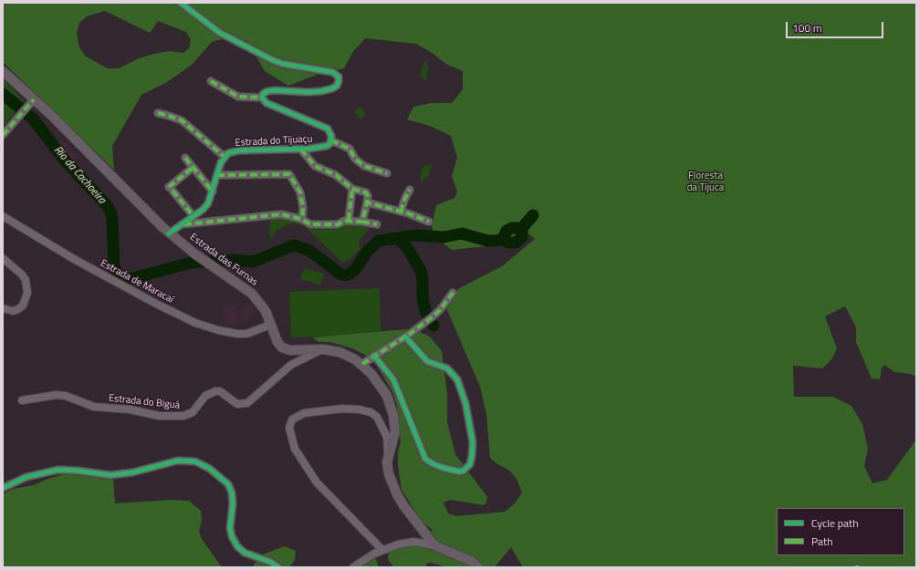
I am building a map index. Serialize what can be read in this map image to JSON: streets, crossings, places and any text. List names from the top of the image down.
{
  "streets": {
    "main road": ["Estrada das Furnas"],
    "street": ["Estrada do Tijuaçu", "Estrada de Maracaí", "Estrada do Biguá"]
  },
  "crossings": [
    ["Estrada do Tijuaçu", "Estrada das Furnas"],
    ["Estrada das Furnas", "Estrada de Maracaí"],
    ["Estrada das Furnas", "Estrada do Biguá"]
  ],
  "water": ["Rio da Cachoeira"],
  "parks": ["Floresta da Tijuca"],
  "legend": ["Cycle path", "Path"],
  "scale_bar": "100 m"
}
